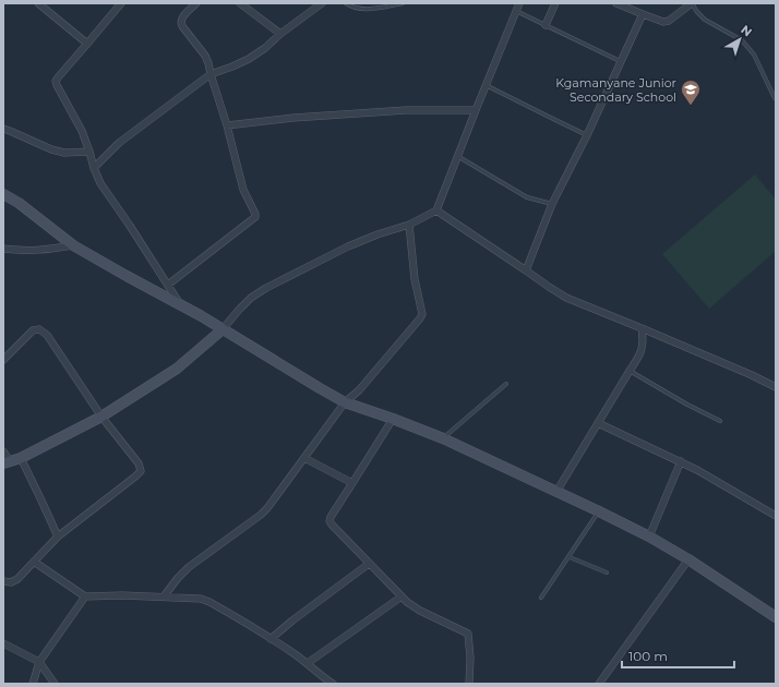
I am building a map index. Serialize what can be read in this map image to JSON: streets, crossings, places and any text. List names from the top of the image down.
{
  "places": {
    "school or university": ["Kgamanyane Junior Secondary School"]
  },
  "scale_bar": "100 m",
  "north": "top right"
}
